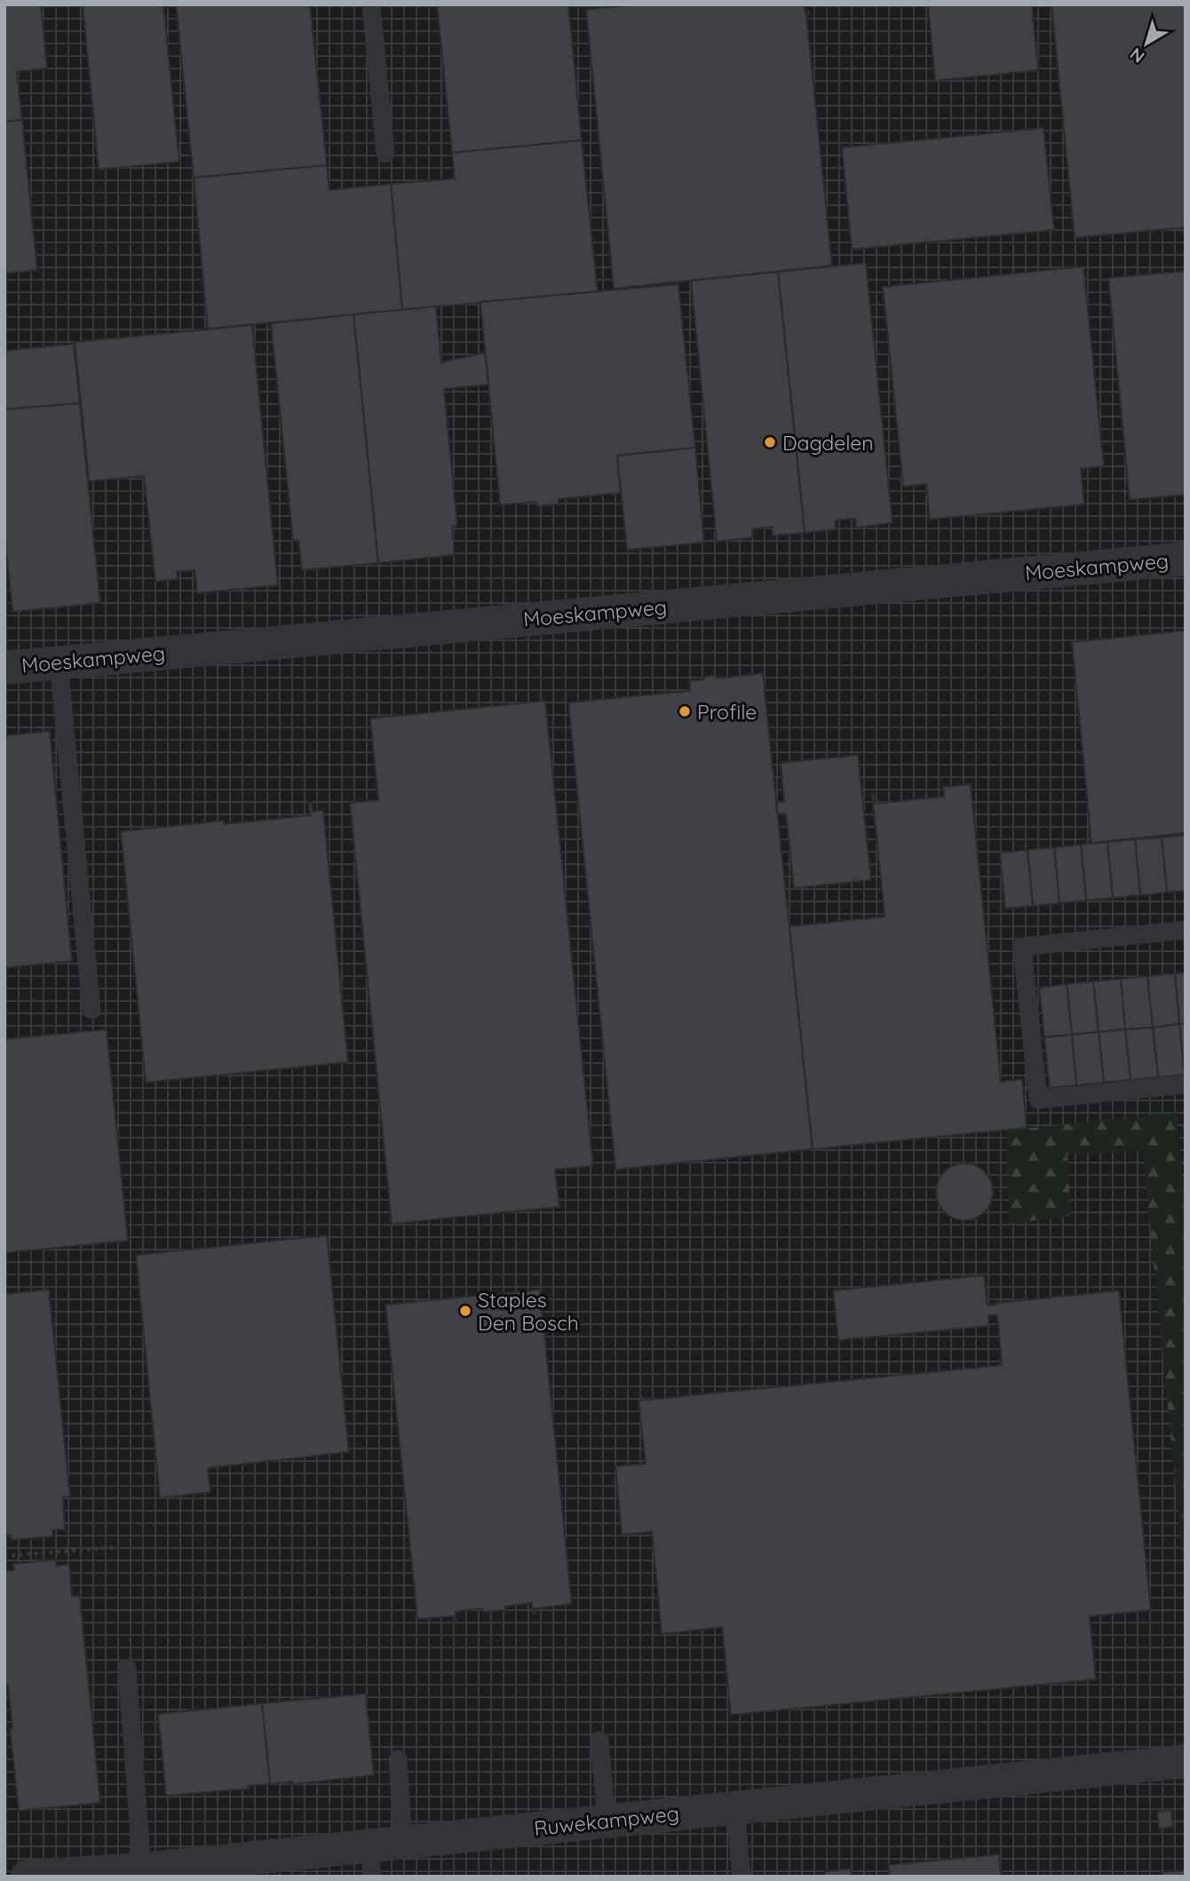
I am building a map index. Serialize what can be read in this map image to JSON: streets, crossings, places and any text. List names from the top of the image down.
{
  "streets": {
    "street": ["Moeskampweg", "Ruwekampweg"]
  },
  "places": ["Dagdelen", "Profile", "Staples Den Bosch"],
  "north": "bottom left"
}
